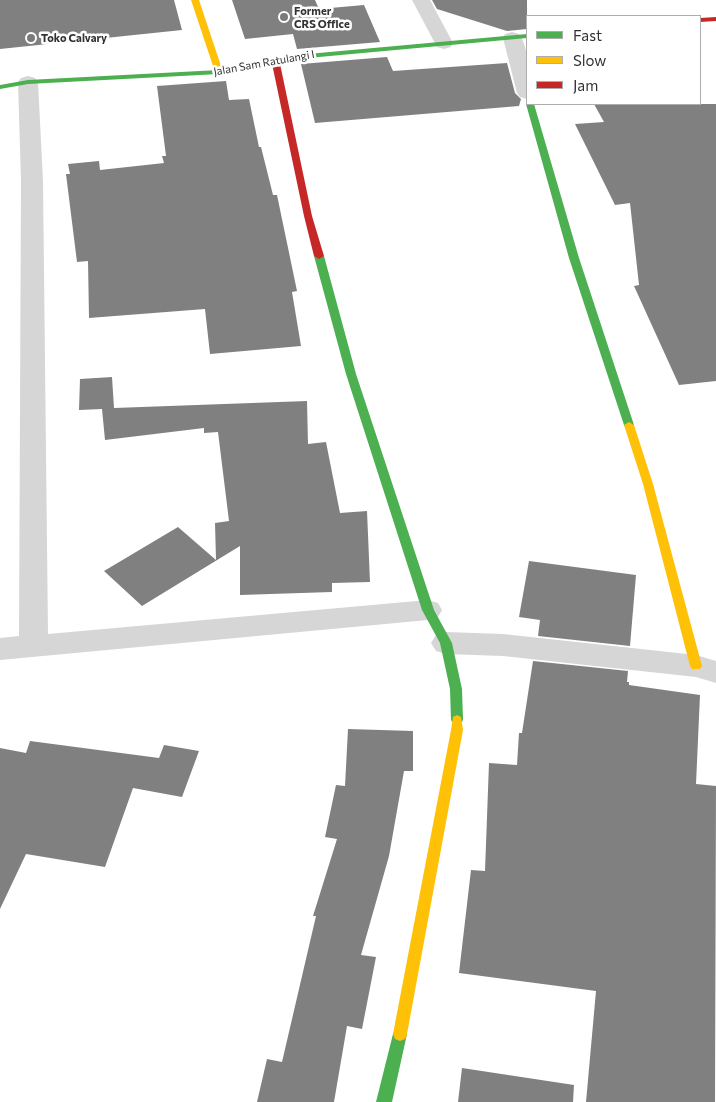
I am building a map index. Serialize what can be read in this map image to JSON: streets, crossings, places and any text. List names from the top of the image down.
{
  "streets": {
    "street": ["Jalan Sam Ratulangi I"]
  },
  "places": ["Former CRS Office", "Toko Calvary"],
  "legend": ["Fast", "Slow", "Jam"]
}
